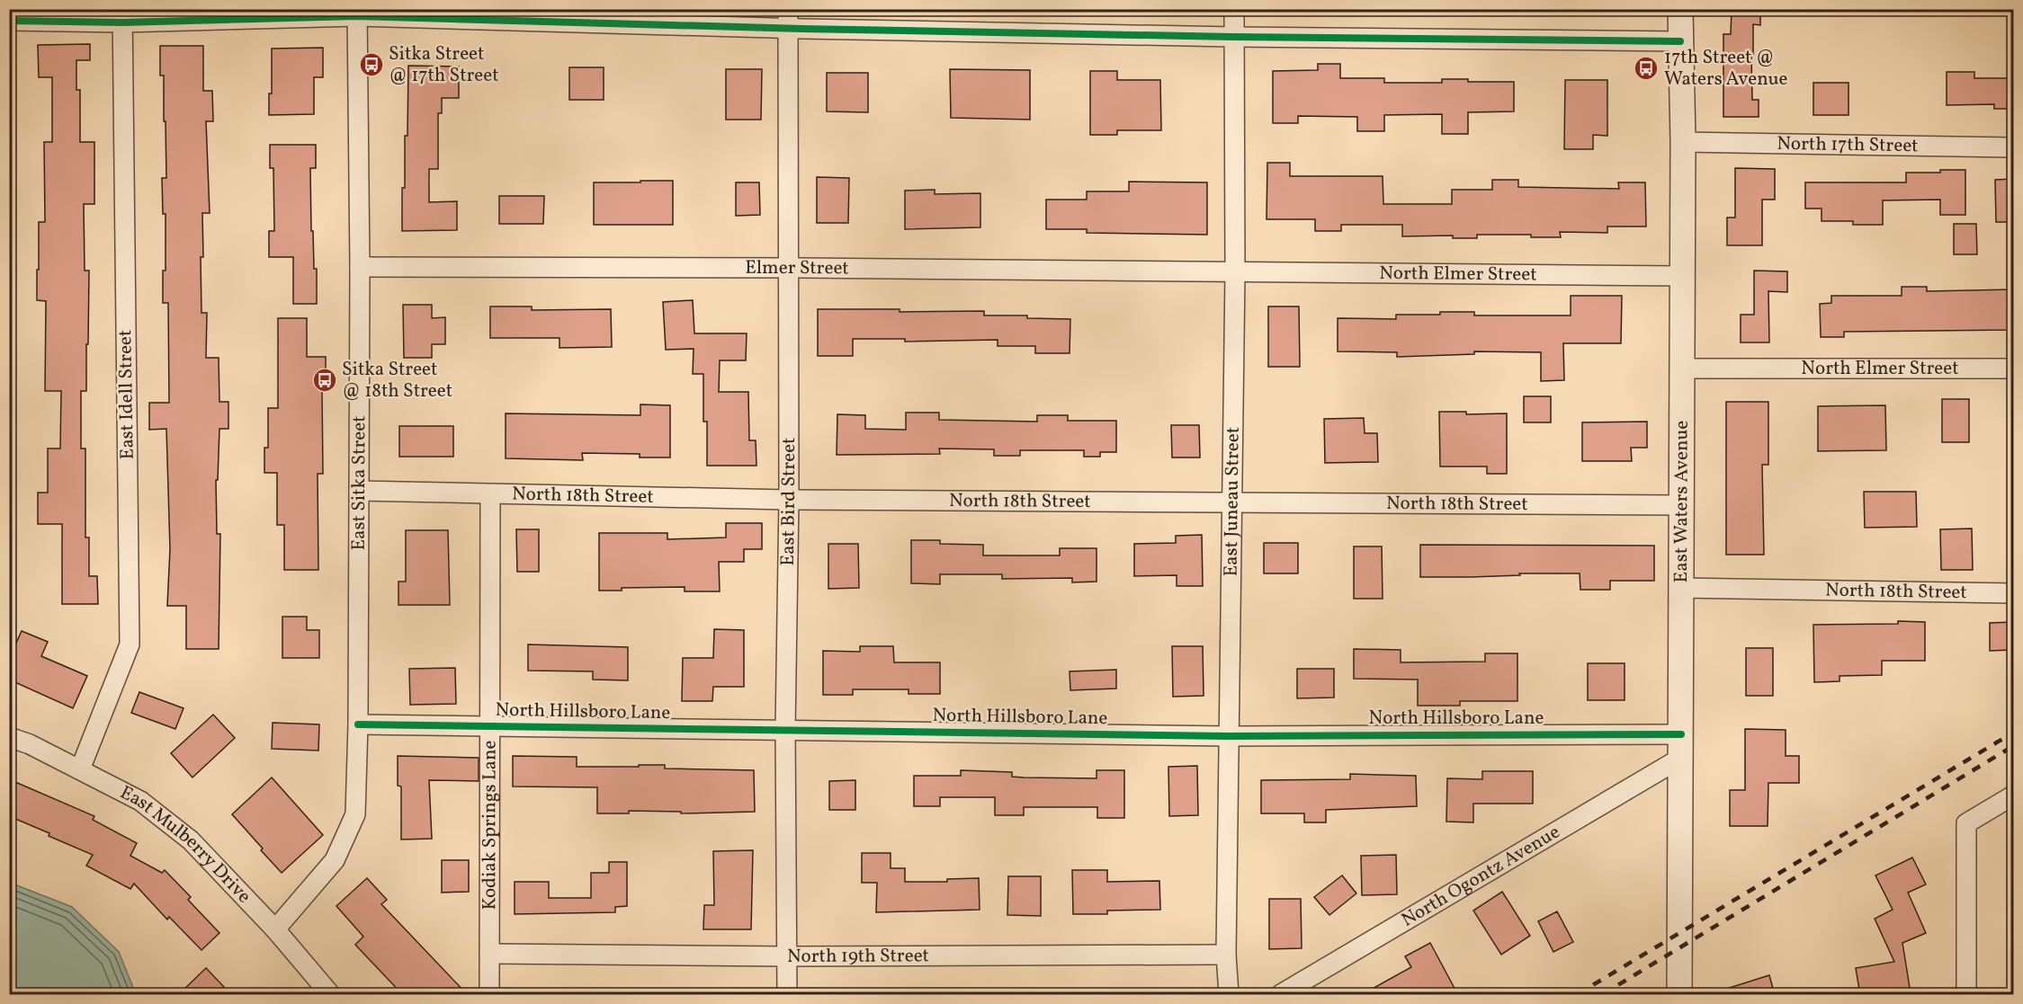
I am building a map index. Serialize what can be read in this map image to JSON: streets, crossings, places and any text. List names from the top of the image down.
{
  "streets": {
    "street": [
      "North 17th Street",
      "Elmer Street",
      "North Elmer Street",
      "East Idell Street",
      "East Sitka Street",
      "North 18th Street",
      "East Waters Avenue",
      "East Bird Street",
      "East Juneau Street",
      "North Hillsboro Lane",
      "Kodiak Springs Lane",
      "East Mulberry Drive",
      "North Ogontz Avenue",
      "North 19th Street"
    ]
  },
  "crossings": [
    ["North 17th Street", "East Waters Avenue"],
    ["Elmer Street", "North Elmer Street"],
    ["Elmer Street", "East Sitka Street"],
    ["Elmer Street", "East Bird Street"],
    ["Elmer Street", "East Juneau Street"],
    ["North Elmer Street", "East Waters Avenue"],
    ["North Elmer Street", "East Juneau Street"],
    ["East Idell Street", "East Mulberry Drive"],
    ["East Sitka Street", "North 18th Street"],
    ["East Sitka Street", "North Hillsboro Lane"],
    ["East Sitka Street", "East Mulberry Drive"],
    ["North 18th Street", "East Waters Avenue"],
    ["North 18th Street", "East Bird Street"],
    ["North 18th Street", "East Juneau Street"],
    ["North 18th Street", "Kodiak Springs Lane"],
    ["East Waters Avenue", "North Hillsboro Lane"],
    ["East Waters Avenue", "North Ogontz Avenue"],
    ["East Bird Street", "North Hillsboro Lane"],
    ["East Bird Street", "North 19th Street"],
    ["East Juneau Street", "North Hillsboro Lane"],
    ["East Juneau Street", "North 19th Street"],
    ["North Hillsboro Lane", "Kodiak Springs Lane"],
    ["North Hillsboro Lane", "North Ogontz Avenue"],
    ["Kodiak Springs Lane", "North 19th Street"]
  ],
  "places": {
    "bus stop": ["Sitka Street @ 17th Street", "17th Street @ Waters Avenue", "Sitka Street @ 18th Street"]
  }
}
